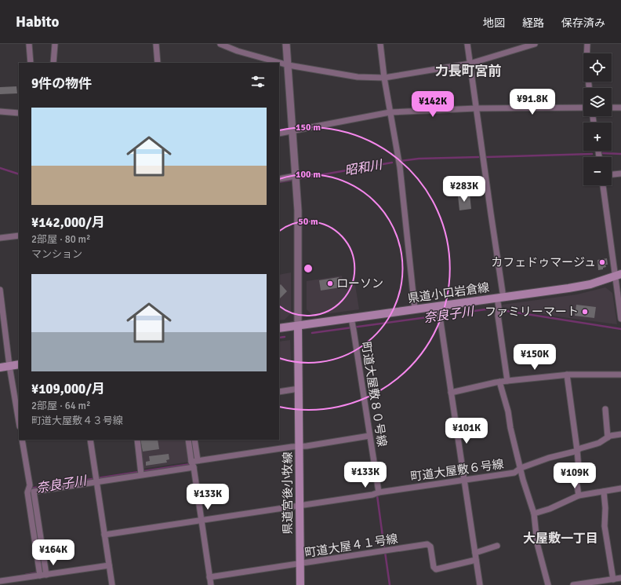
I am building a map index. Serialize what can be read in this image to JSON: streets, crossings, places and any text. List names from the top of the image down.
{
  "streets": {
    "main road": ["県道小口岩倉線", "県道宮後小牧線"],
    "street": ["町道大屋敷８０号線", "町道大屋敷６号線", "町道大屋４１号線"]
  },
  "crossings": [
    ["県道小口岩倉線", "町道大屋敷８０号線"],
    ["県道小口岩倉線", "県道宮後小牧線"],
    ["町道大屋敷８０号線", "町道大屋敷６号線"],
    ["町道大屋敷６号線", "県道宮後小牧線"],
    ["県道宮後小牧線", "町道大屋４１号線"]
  ],
  "districts": ["力長町宮前", "大屋敷一丁目"],
  "water": ["昭和川", "奈良子川"],
  "places": ["カフェドゥマージュ", "ローソン", "ファミリーマート"],
  "page": {
    "header": "Habito",
    "nav": ["地図", "経路", "保存済み"],
    "map_buttons": ["+", "−"],
    "heading": "9件の物件",
    "price": [
      "¥91.8K",
      "¥142K",
      "¥283K",
      "¥150K",
      "¥101K",
      "¥133K",
      "¥109K",
      "¥133K",
      "¥164K"
    ],
    "list": [
      {
        "name": "¥142,000/月",
        "note": "2部屋 · 80 m² · マンション"
      },
      {
        "name": "¥109,000/月",
        "note": "2部屋 · 64 m² · 町道大屋敷４３号線"
      }
    ]
  },
  "rings": ["150 m", "100 m", "50 m"]
}
